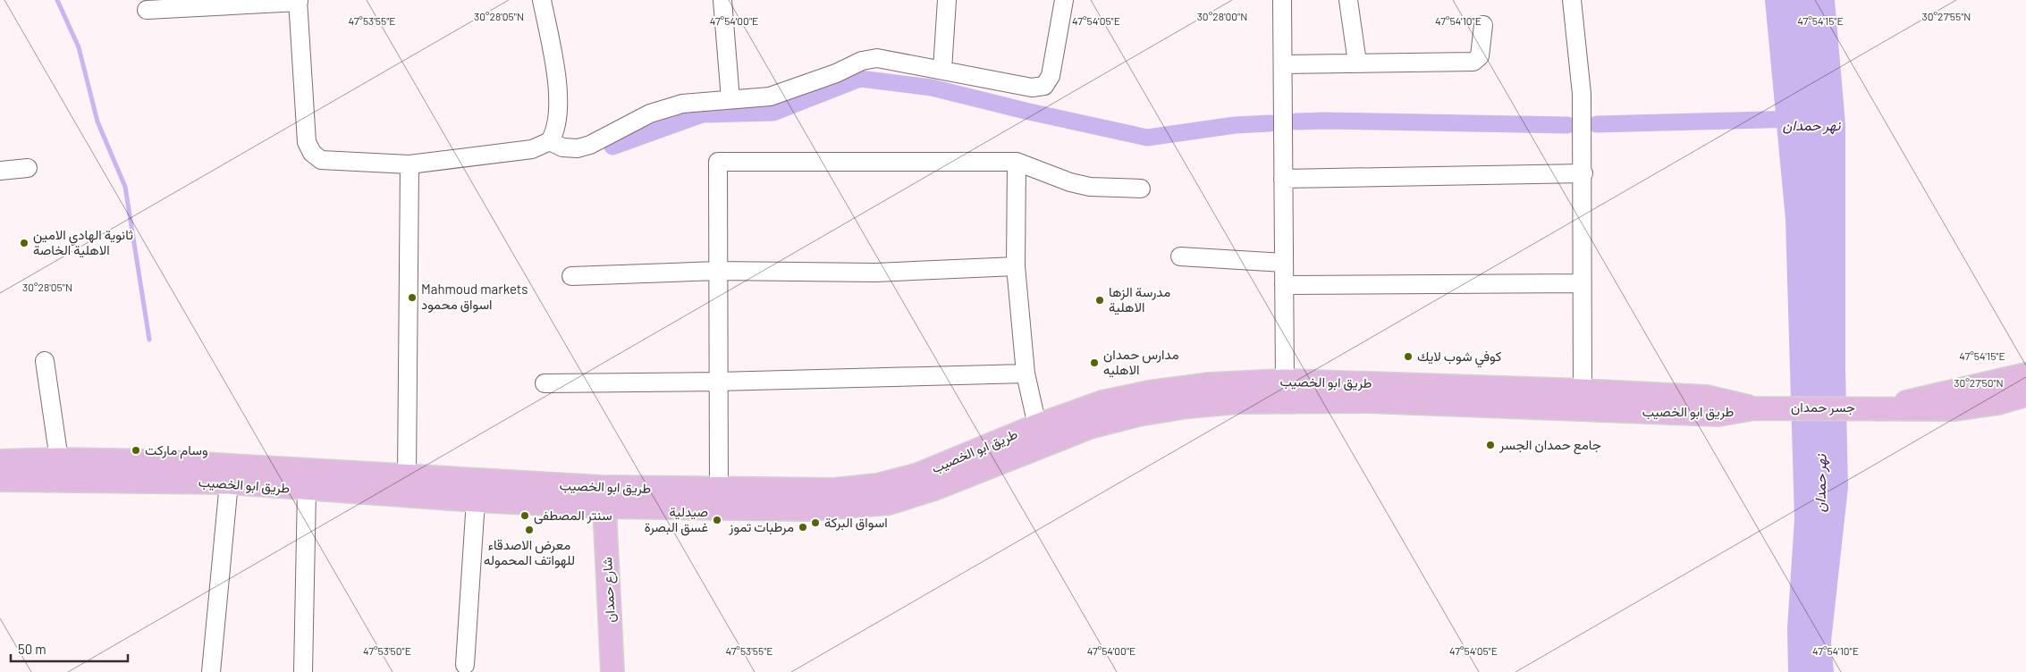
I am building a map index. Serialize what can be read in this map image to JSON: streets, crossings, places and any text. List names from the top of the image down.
{
  "streets": {
    "main road": ["طريق ابو الخصيب", "جسر حمدان", "شارع حمدان"]
  },
  "crossings": [
    ["طريق ابو الخصيب", "جسر حمدان"],
    ["طريق ابو الخصيب", "شارع حمدان"]
  ],
  "water": ["نهر حمدان"],
  "places": [
    "ثانوية الهادي الامين الاهلية الخاصة",
    "Mahmoud markets اسواق محمود",
    "مدرسة الزها الاهلية",
    "كوفي شوب لايك",
    "مدارس حمدان الاهليه",
    "جامع حمدان الجسر",
    "وسام ماركت",
    "سنتر المصطفى",
    "صيدلية غسق البصرة",
    "اسواق البركة",
    "مرطبات تموز",
    "معرض الاصدقاء للهواتف المحموله"
  ],
  "scale_bar": "50 m",
  "coordinates": [
    "30°28'05\"N",
    "30°28'00\"N",
    "30°27'55\"N",
    "47°53'55\"E",
    "47°54'05\"E",
    "47°54'15\"E",
    "47°54'00\"E",
    "47°54'10\"E",
    "30°27'50\"N",
    "47°53'50\"E"
  ]
}
